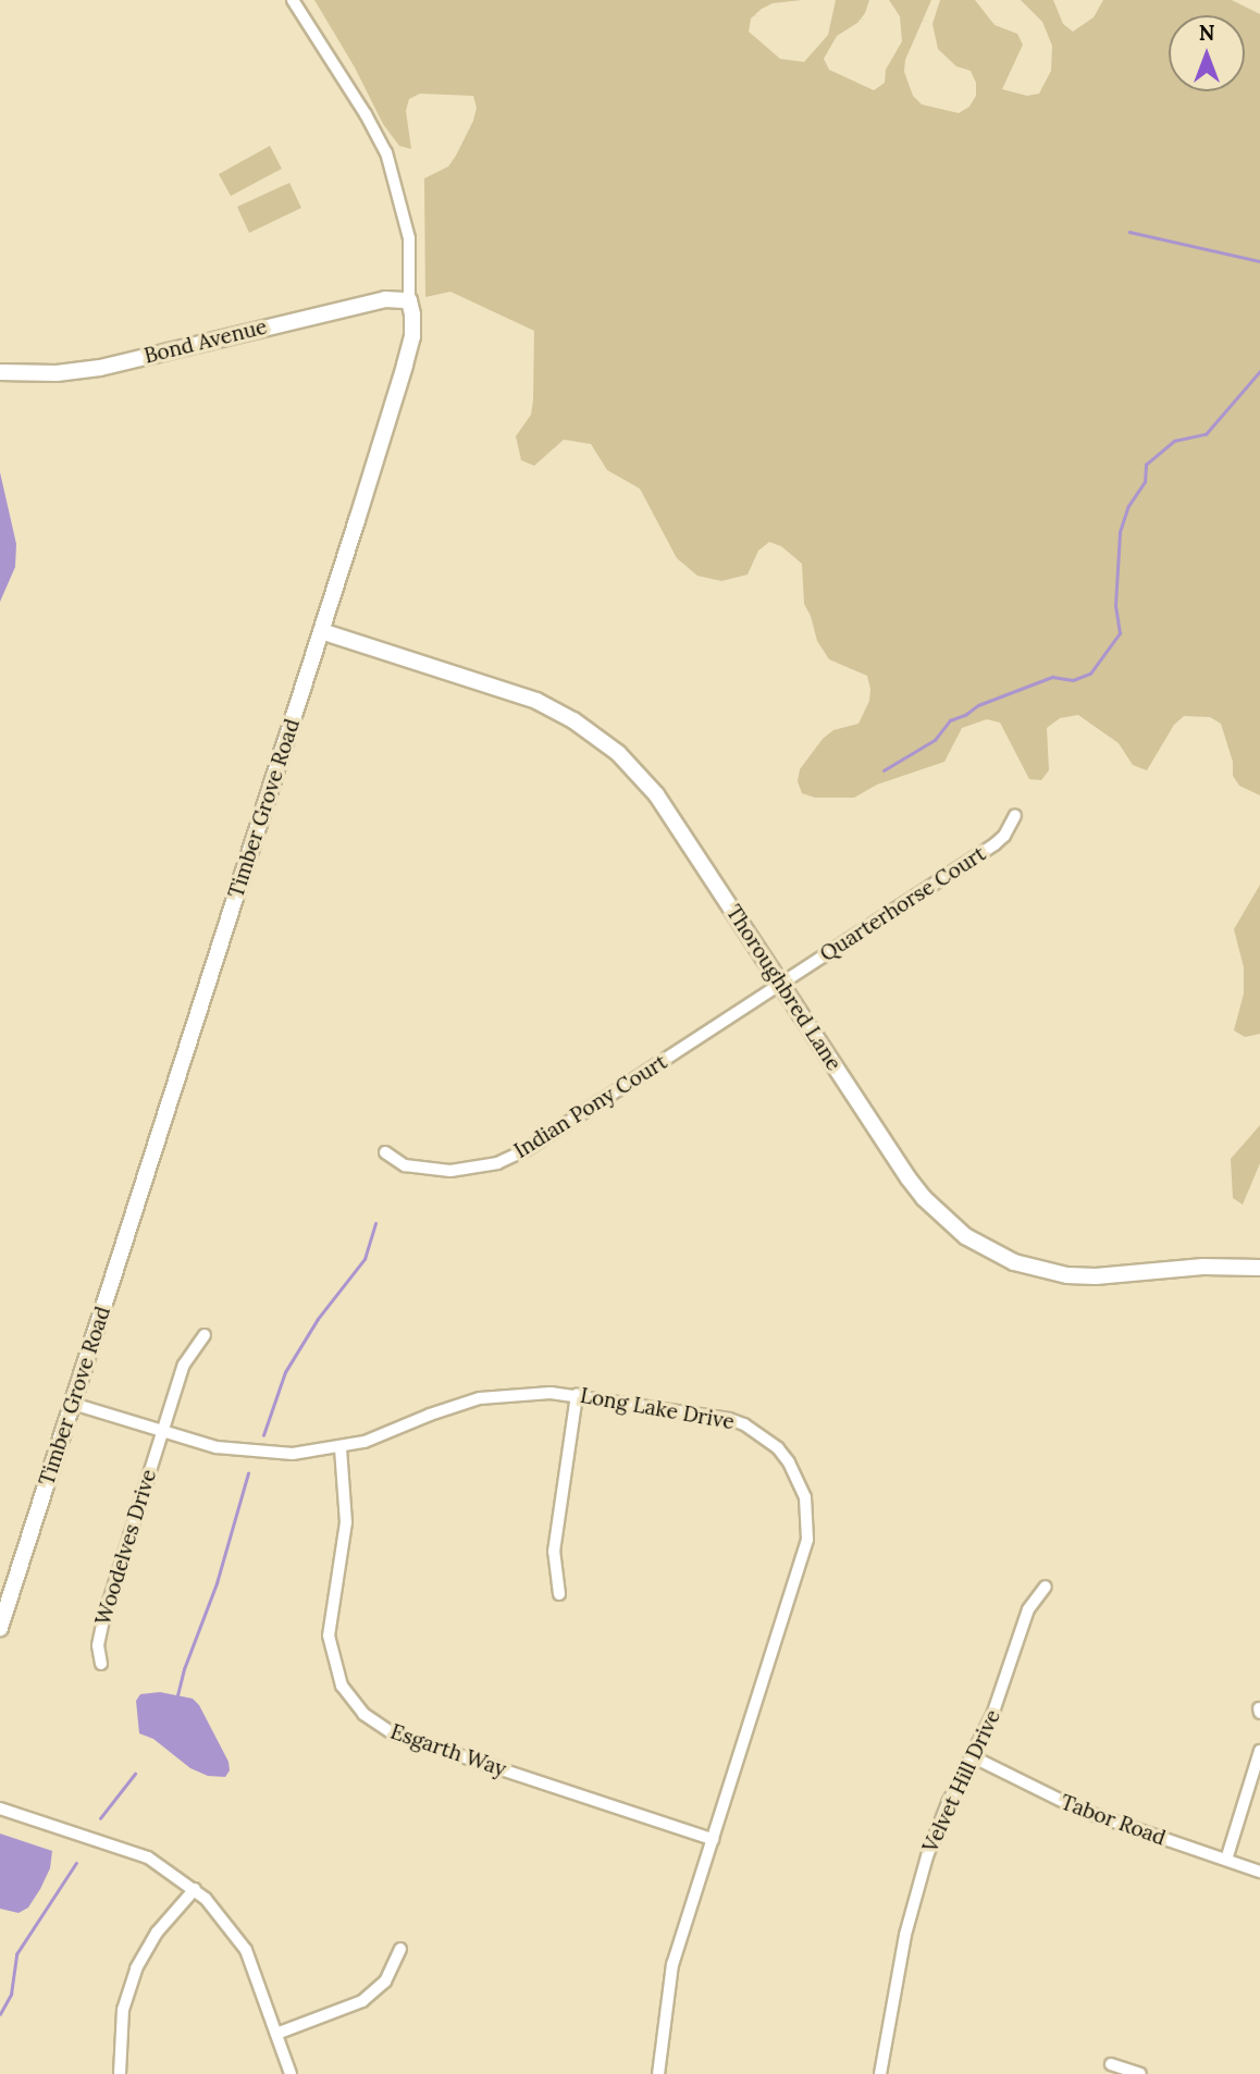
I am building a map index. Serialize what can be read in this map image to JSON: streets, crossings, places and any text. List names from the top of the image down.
{
  "streets": {
    "street": [
      "Bond Avenue",
      "Timber Grove Road",
      "Quarterhorse Court",
      "Thoroughbred Lane",
      "Indian Pony Court",
      "Long Lake Drive",
      "Woodelves Drive",
      "Esgarth Way",
      "Velvet Hill Drive",
      "Tabor Road"
    ]
  },
  "crossings": [
    ["Bond Avenue", "Timber Grove Road"],
    ["Timber Grove Road", "Thoroughbred Lane"],
    ["Timber Grove Road", "Long Lake Drive"],
    ["Quarterhorse Court", "Thoroughbred Lane"],
    ["Quarterhorse Court", "Indian Pony Court"],
    ["Thoroughbred Lane", "Indian Pony Court"],
    ["Long Lake Drive", "Woodelves Drive"],
    ["Long Lake Drive", "Esgarth Way"],
    ["Velvet Hill Drive", "Tabor Road"]
  ],
  "north": "top"
}
